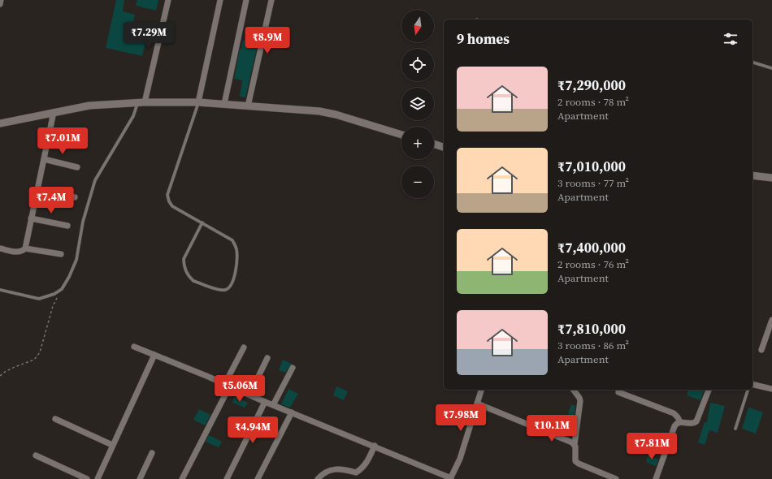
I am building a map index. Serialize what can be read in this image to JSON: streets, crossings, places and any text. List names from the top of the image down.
{
  "north": "bottom",
  "page": {
    "map_buttons": ["+", "−"],
    "heading": "9 homes",
    "price": [
      "₹7.29M",
      "₹8.9M",
      "₹7.01M",
      "₹7.4M",
      "₹5.06M",
      "₹7.98M",
      "₹10.1M",
      "₹4.94M",
      "₹7.81M"
    ],
    "list": [
      {
        "name": "₹7,290,000",
        "note": "2 rooms · 78 m² · Apartment"
      },
      {
        "name": "₹7,010,000",
        "note": "3 rooms · 77 m² · Apartment"
      },
      {
        "name": "₹7,400,000",
        "note": "2 rooms · 76 m² · Apartment"
      },
      {
        "name": "₹7,810,000",
        "note": "3 rooms · 86 m² · Apartment"
      }
    ]
  }
}
